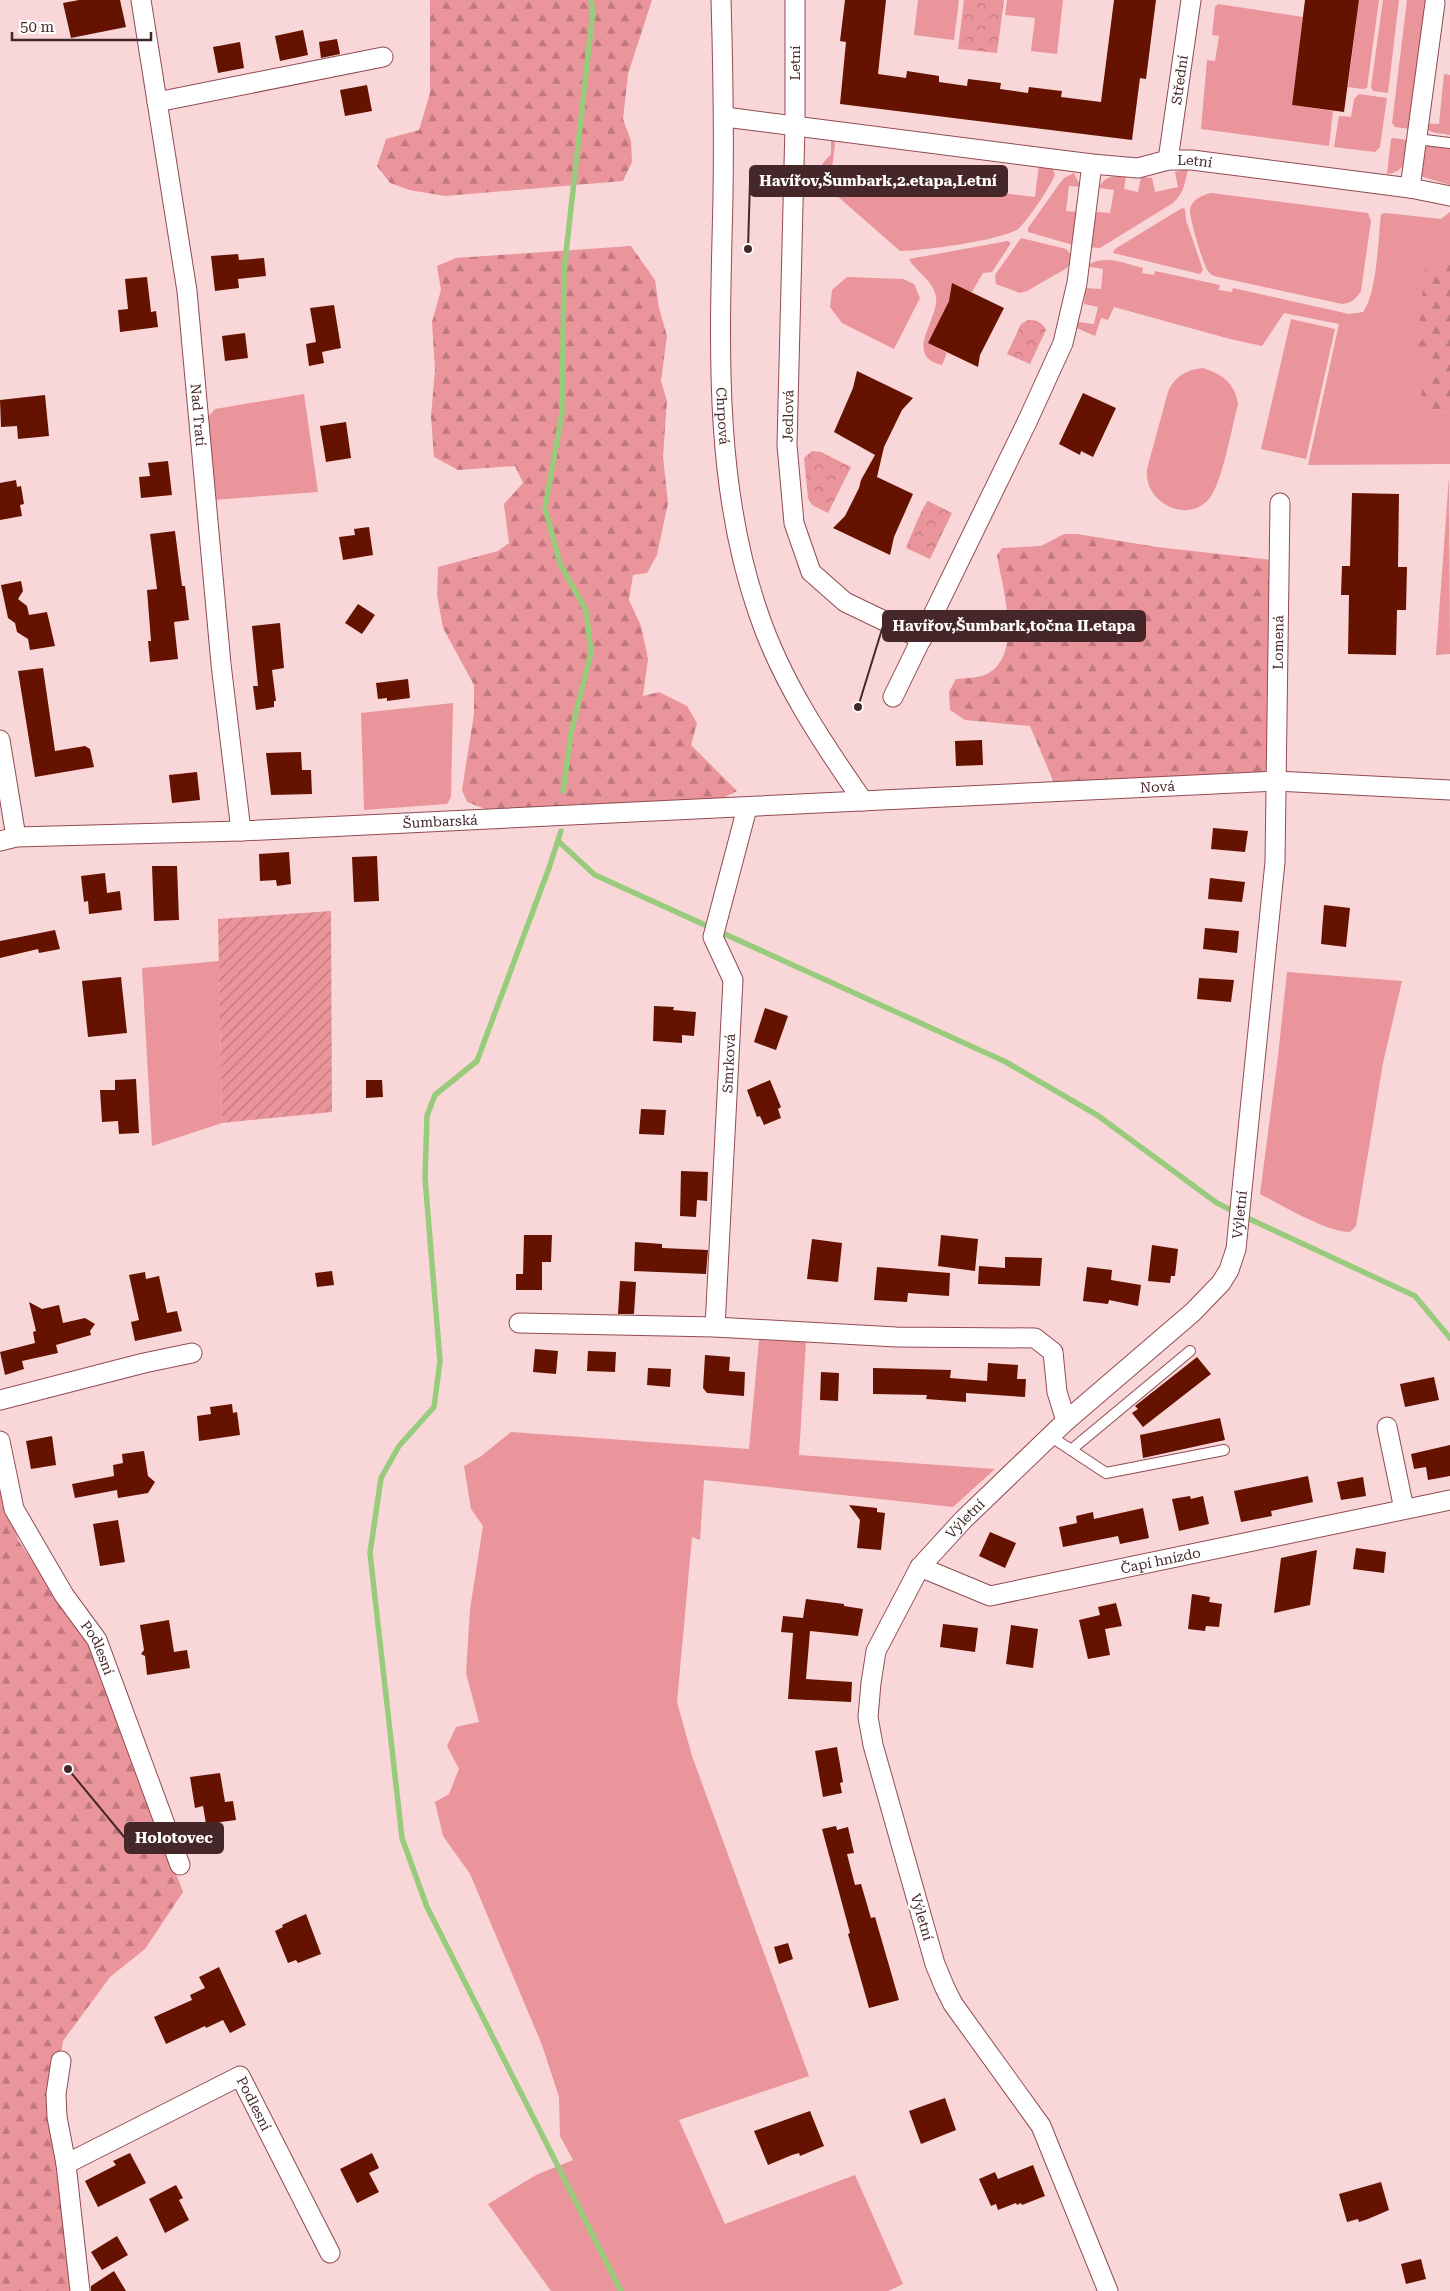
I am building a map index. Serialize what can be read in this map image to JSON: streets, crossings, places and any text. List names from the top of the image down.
{
  "streets": {
    "street": [
      "Letní",
      "Střední",
      "Nad Tratí",
      "Jedlová",
      "Chrpová",
      "Lomená",
      "Nová",
      "Šumbarská",
      "Smrková",
      "Výletní",
      "Čapí hnízdo",
      "Podlesní"
    ]
  },
  "crossings": [
    ["Letní", "Střední"],
    ["Letní", "Jedlová"],
    ["Letní", "Chrpová"],
    ["Nad Tratí", "Šumbarská"],
    ["Chrpová", "Nová"],
    ["Chrpová", "Šumbarská"],
    ["Lomená", "Nová"],
    ["Lomená", "Výletní"],
    ["Nová", "Šumbarská"],
    ["Nová", "Výletní"],
    ["Šumbarská", "Smrková"],
    ["Výletní", "Čapí hnízdo"]
  ],
  "places": ["Havířov,Šumbark,2.etapa,Letní", "Havířov,Šumbark,točna II.etapa", "Holotovec"],
  "scale_bar": "50 m"
}
